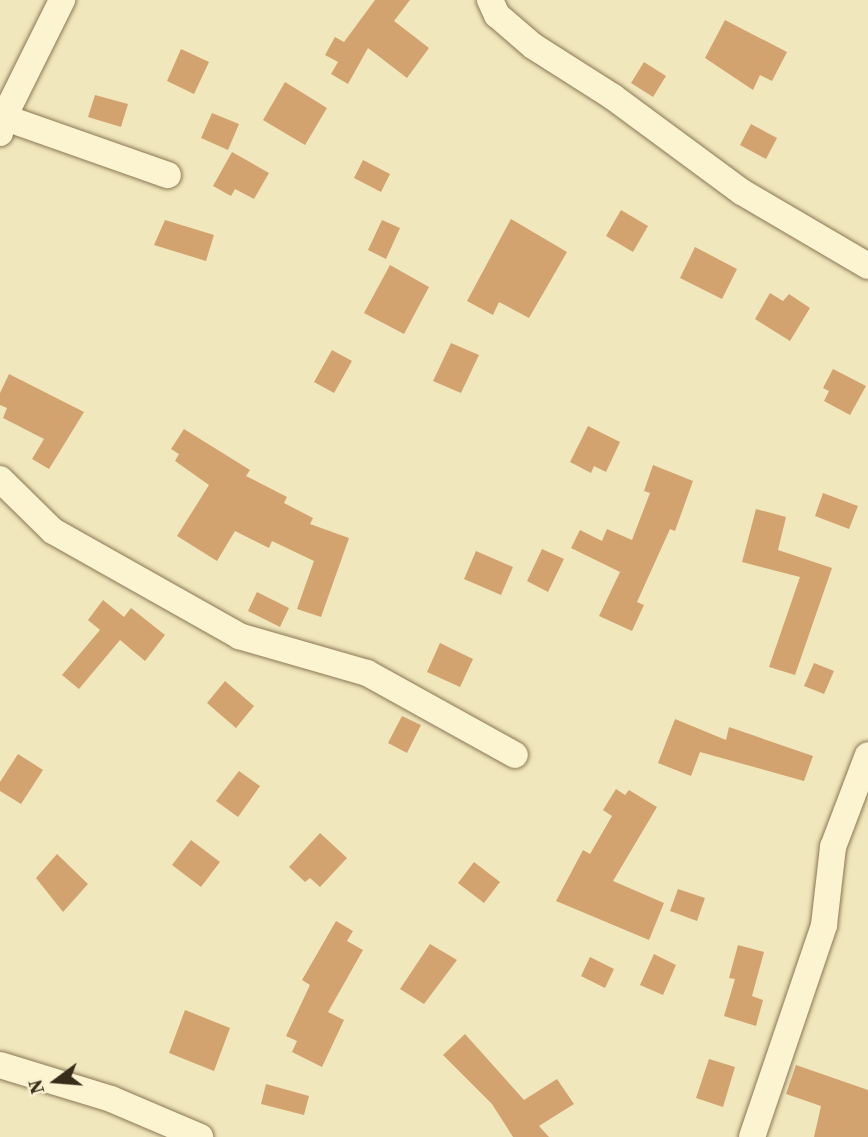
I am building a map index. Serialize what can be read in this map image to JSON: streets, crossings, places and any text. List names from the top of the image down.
{
  "north": "left"
}
